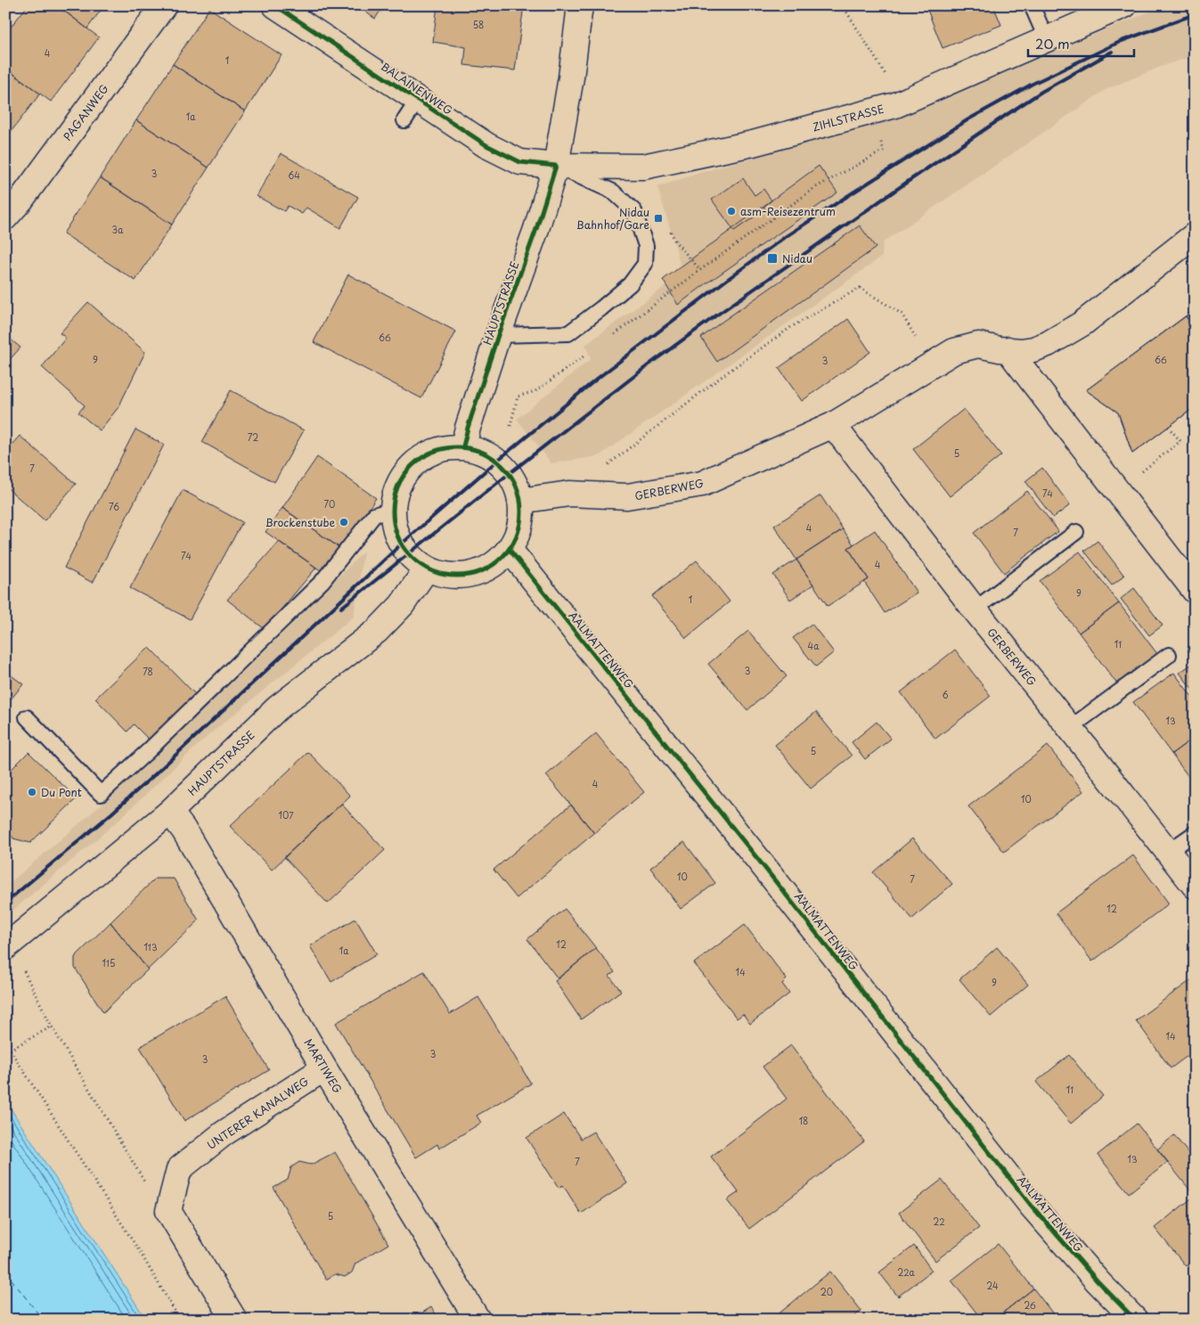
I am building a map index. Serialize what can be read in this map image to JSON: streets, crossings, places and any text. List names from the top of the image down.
{
  "streets": {
    "street": [
      "BALAINENWEG",
      "PAGANWEG",
      "ZIHLSTRASSE",
      "HAUPTSTRASSE",
      "GERBERWEG",
      "AALMATTENWEG",
      "MARTIWEG",
      "UNTERER KANALWEG"
    ]
  },
  "crossings": [
    ["BALAINENWEG", "ZIHLSTRASSE"],
    ["BALAINENWEG", "HAUPTSTRASSE"],
    ["ZIHLSTRASSE", "HAUPTSTRASSE"],
    ["HAUPTSTRASSE", "GERBERWEG"],
    ["HAUPTSTRASSE", "AALMATTENWEG"],
    ["HAUPTSTRASSE", "MARTIWEG"],
    ["GERBERWEG", "AALMATTENWEG"],
    ["MARTIWEG", "UNTERER KANALWEG"]
  ],
  "places": {
    "other": ["asm-Reisezentrum", "Brockenstube", "Du Pont"],
    "transit": ["Nidau Bahnhof/Gare", "Nidau"]
  },
  "house_numbers": [
    "58",
    "4",
    "1",
    "1a",
    "3",
    "64",
    "3a",
    "66",
    "9",
    "66",
    "3",
    "72",
    "5",
    "7",
    "74",
    "70",
    "76",
    "4",
    "7",
    "74",
    "4",
    "9",
    "1",
    "11",
    "4a",
    "3",
    "78",
    "6",
    "13",
    "5",
    "4",
    "10",
    "107",
    "10",
    "7",
    "12",
    "12",
    "113",
    "1a",
    "115",
    "14",
    "9",
    "14",
    "3",
    "3",
    "11",
    "18",
    "13",
    "7",
    "5",
    "22",
    "22a",
    "24",
    "20",
    "26"
  ],
  "scale_bar": "20 m"
}
